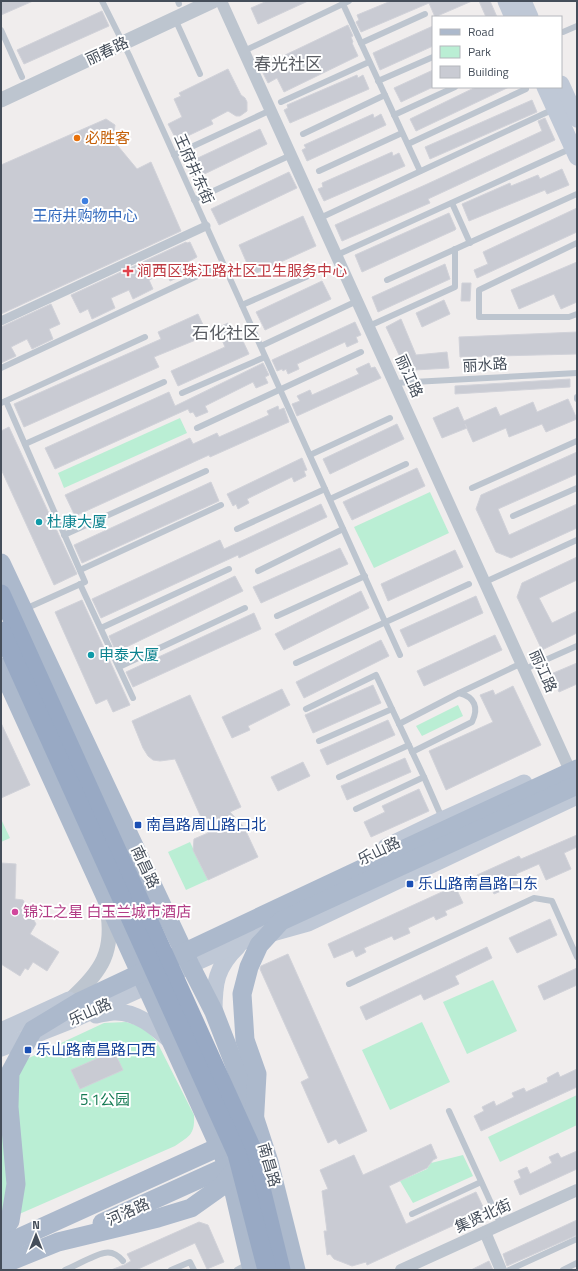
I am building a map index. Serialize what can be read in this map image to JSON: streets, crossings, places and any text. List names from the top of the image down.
{
  "streets": {
    "highway": ["南昌路"],
    "main road": ["乐山路", "河洛路"],
    "street": ["丽春路", "丽江路", "集贤北街"],
    "lane": ["王府井东街", "丽水路"]
  },
  "crossings": [
    ["丽春路", "王府井东街"],
    ["丽水路", "丽江路"],
    ["丽江路", "乐山路"],
    ["乐山路", "南昌路"],
    ["南昌路", "河洛路"]
  ],
  "districts": ["春光社区", "石化社区"],
  "parks": ["5.1公园"],
  "places": {
    "other": [
      "必胜客",
      "王府井购物中心",
      "杜康大厦",
      "申泰大厦",
      "锦江之星 白玉兰城市酒店"
    ],
    "health": ["涧西区珠江路社区卫生服务中心"],
    "transit": ["南昌路周山路口北", "乐山路南昌路口东", "乐山路南昌路口西"]
  },
  "legend": ["Road", "Park", "Building"],
  "north": "top"
}
